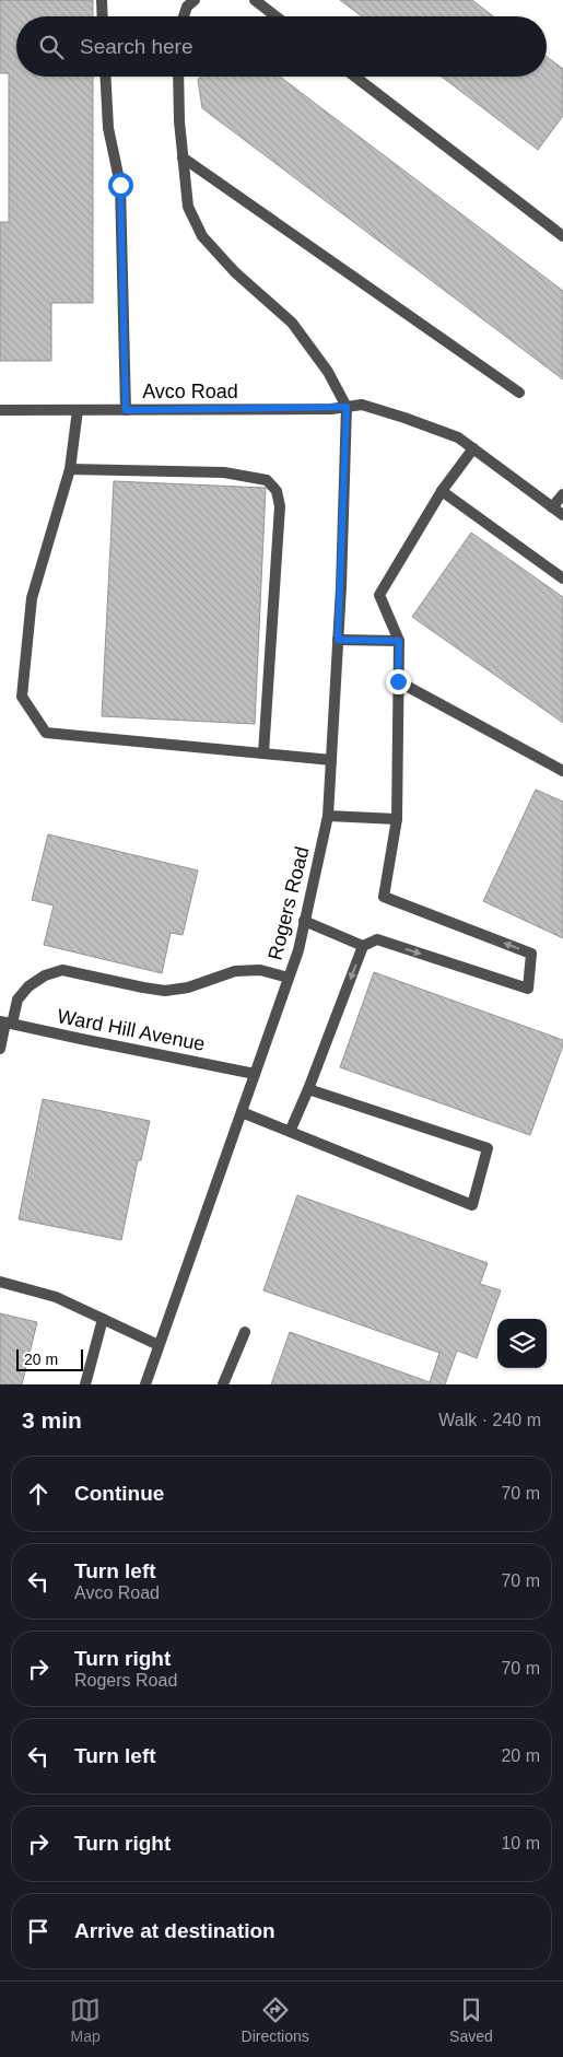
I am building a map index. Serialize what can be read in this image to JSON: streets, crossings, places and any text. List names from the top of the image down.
{
  "streets": {
    "street": ["Avco Road", "Rogers Road", "Ward Hill Avenue"]
  },
  "crossings": [
    ["Avco Road", "Rogers Road"],
    ["Rogers Road", "Ward Hill Avenue"]
  ],
  "scale_bar": "20 m",
  "page": {
    "search": "Search here",
    "scale": "20 m",
    "heading": ["3 min", "Walk · 240 m"],
    "list": [
      ["Continue", "70 m"],
      ["Turn left", "Avco Road", "70 m"],
      ["Turn right", "Rogers Road", "70 m"],
      ["Turn left", "20 m"],
      ["Turn right", "10 m"],
      "Arrive at destination"
    ],
    "nav": ["Map", "Directions", "Saved"]
  }
}
